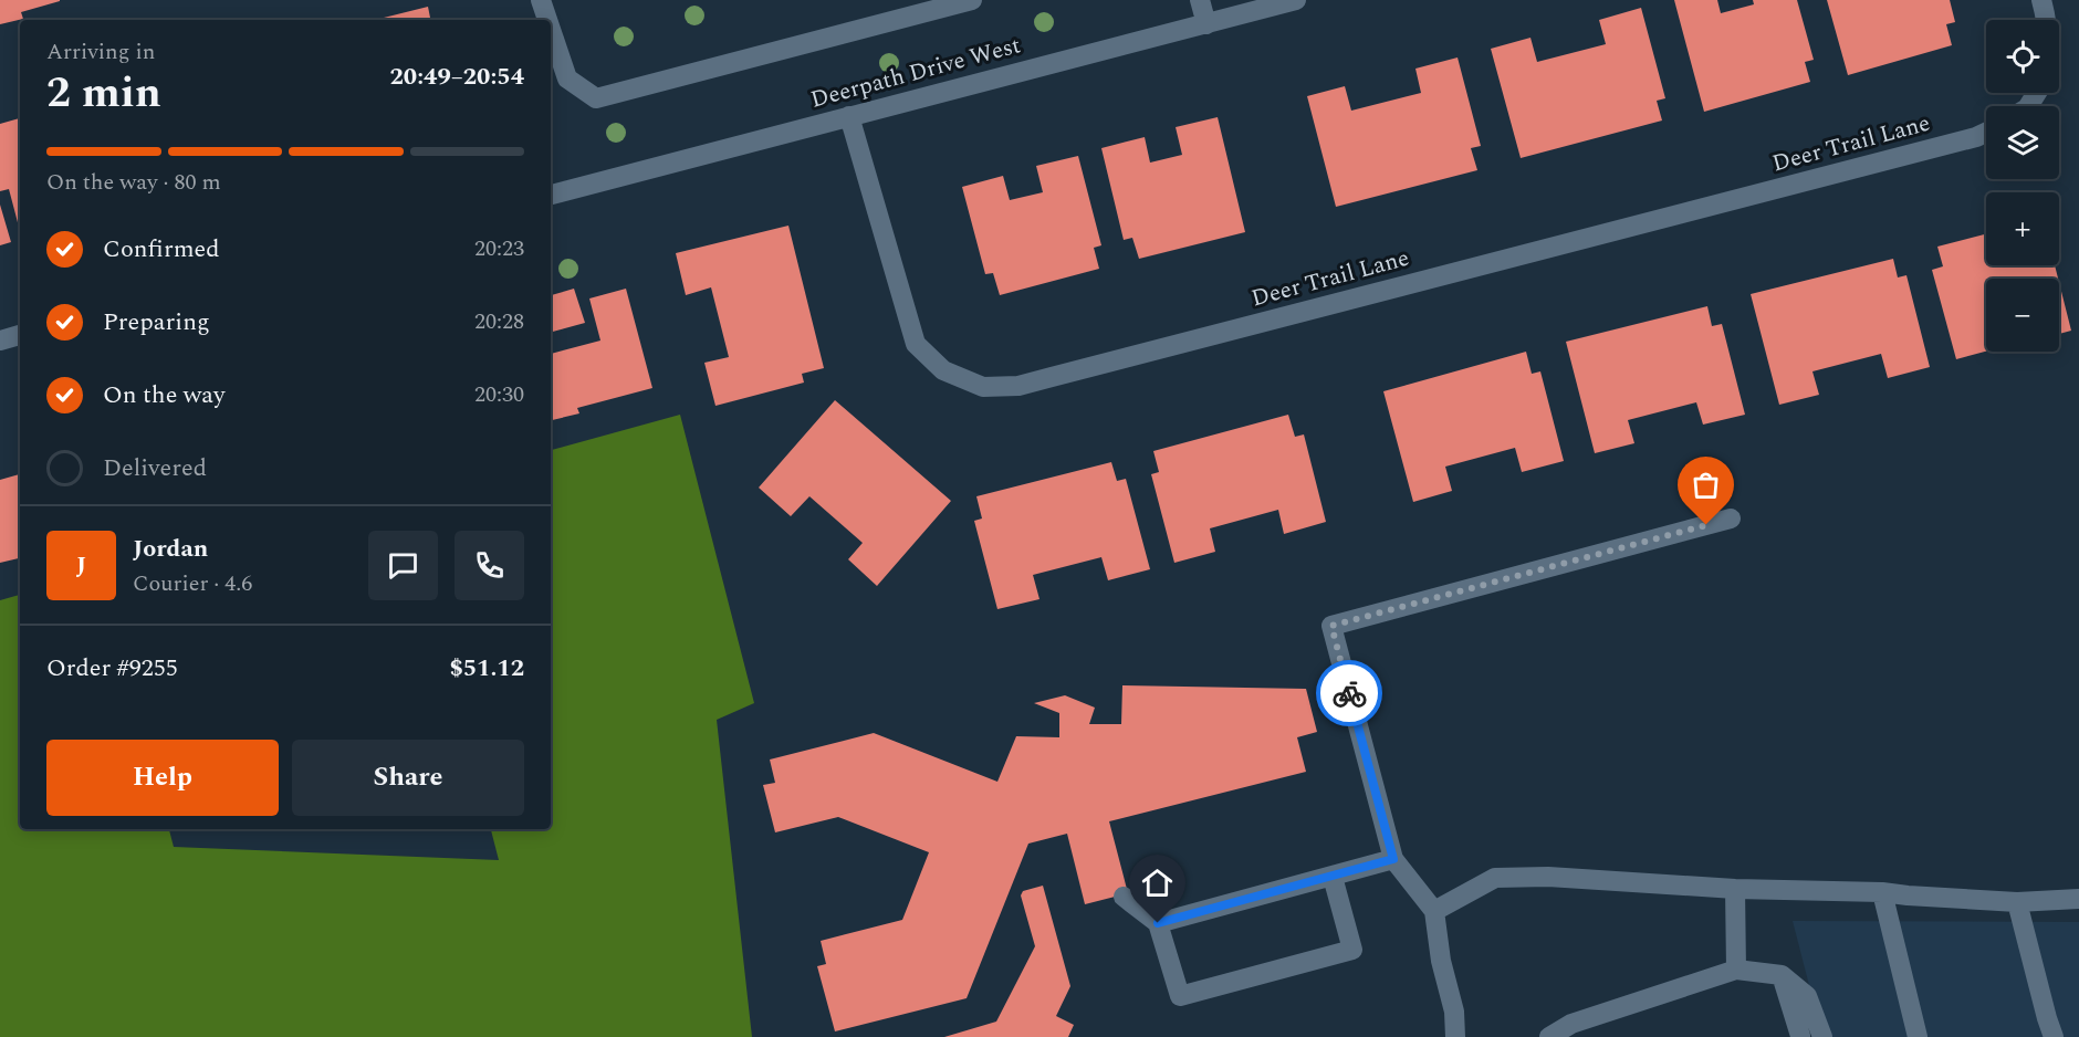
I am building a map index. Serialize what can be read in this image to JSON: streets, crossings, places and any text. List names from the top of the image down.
{
  "streets": {
    "street": ["Deerpath Drive West", "Deer Trail Lane"]
  },
  "crossings": [
    ["Deerpath Drive West", "Deer Trail Lane"]
  ],
  "page": {
    "map_buttons": ["+", "−"],
    "heading": ["2 min", "Arriving in", "20:49–20:54"],
    "panel": [
      "Jordan",
      "Courier · 4.6",
      "Order #9255",
      "$51.12"
    ],
    "bar": "On the way · 80 m",
    "list": [
      ["Confirmed", "20:23"],
      ["Preparing", "20:28"],
      ["On the way", "20:30"],
      "Delivered"
    ],
    "round": "J",
    "buttons": ["Help", "Share"]
  }
}
